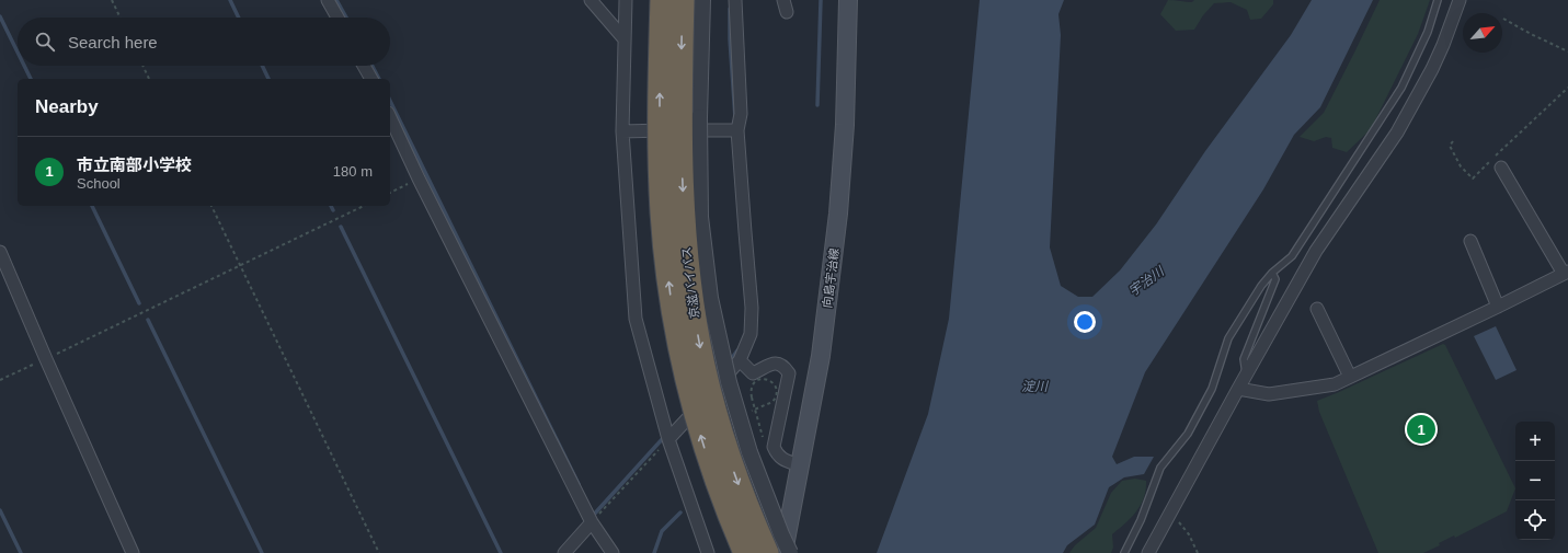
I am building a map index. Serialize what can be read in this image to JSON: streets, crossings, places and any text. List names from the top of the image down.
{
  "streets": {
    "highway": ["京滋バイパス"],
    "main road": ["向島宇治線"]
  },
  "water": ["宇治川", "淀川"],
  "north": "top right",
  "page": {
    "search": "Search here",
    "heading": "Nearby",
    "list": [
      {
        "mark": "1",
        "name": "市立南部小学校",
        "note": "School",
        "value": "180 m"
      }
    ],
    "pins": "1",
    "map_buttons": ["+", "−"]
  }
}
